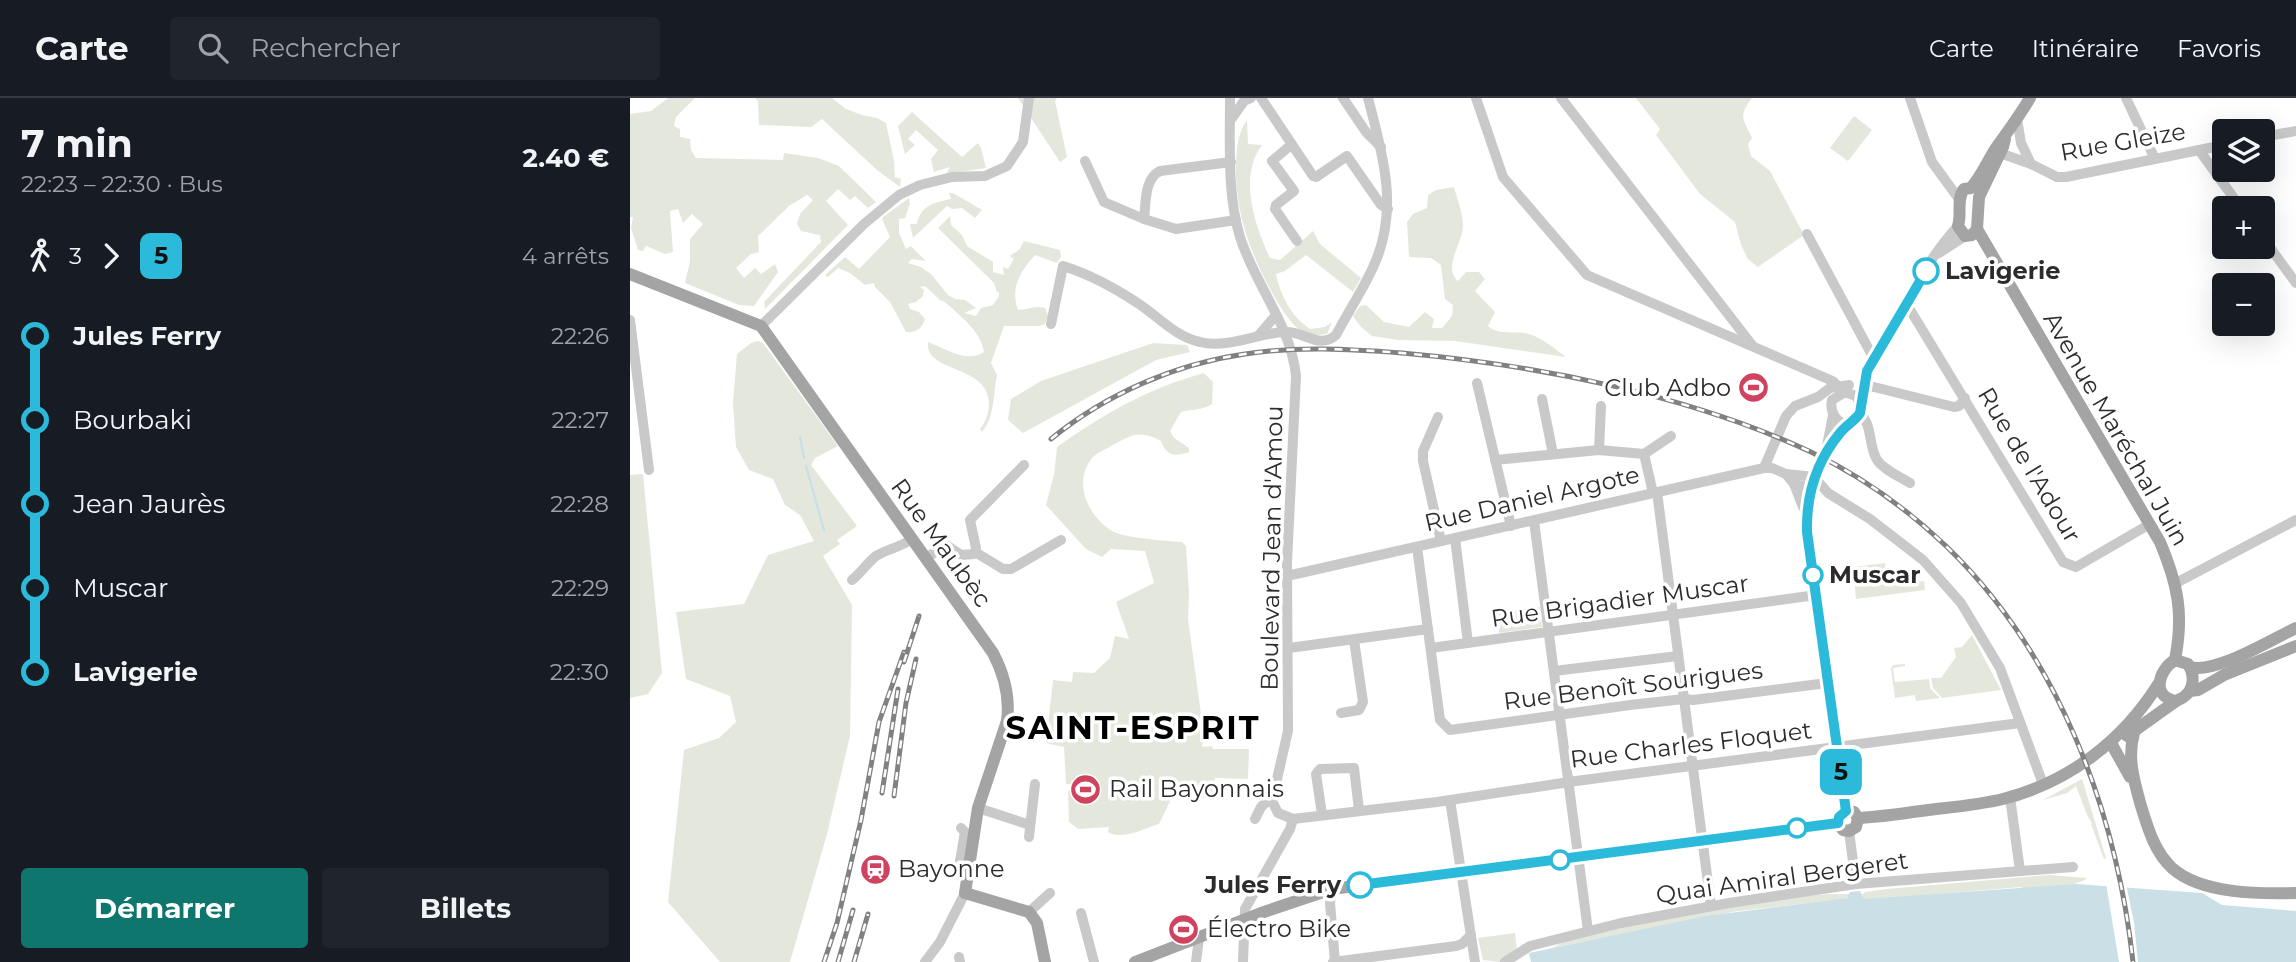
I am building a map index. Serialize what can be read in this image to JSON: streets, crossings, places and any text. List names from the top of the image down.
{
  "streets": {
    "main road": ["Avenue Maréchal Juin", "Rue Maubèc"],
    "street": [
      "Rue Gleize",
      "Rue de l'Adour",
      "Rue Daniel Argote",
      "Boulevard Jean d'Amou",
      "Rue Brigadier Muscar",
      "Rue Benoît Sourigues",
      "Rue Charles Floquet",
      "Quai Amiral Bergeret"
    ]
  },
  "crossings": [
    ["Avenue Maréchal Juin", "Rue de l'Adour"],
    ["Rue Daniel Argote", "Boulevard Jean d'Amou"],
    ["Boulevard Jean d'Amou", "Rue Charles Floquet"],
    ["Rue Brigadier Muscar", "Rue Benoît Sourigues"]
  ],
  "districts": ["SAINT-ESPRIT"],
  "places": {
    "other": ["Lavigerie", "Muscar", "Jules Ferry"],
    "sports": ["Club Adbo", "Rail Bayonnais", "Électro Bike"],
    "station": ["Bayonne"]
  },
  "lines": ["bus line 5"],
  "page": {
    "header": "Carte",
    "search": "Rechercher",
    "nav": ["Carte", "Itinéraire", "Favoris"],
    "heading": ["7 min", "22:23 – 22:30 · Bus", "2.40 €"],
    "on_map": "5",
    "map_buttons": ["+", "−"],
    "legs": ["3", "5", "4 arrêts"],
    "list": [
      {
        "name": "Jules Ferry",
        "value": "22:26"
      },
      {
        "name": "Bourbaki",
        "value": "22:27"
      },
      {
        "name": "Jean Jaurès",
        "value": "22:28"
      },
      {
        "name": "Muscar",
        "value": "22:29"
      },
      {
        "name": "Lavigerie",
        "value": "22:30"
      }
    ],
    "buttons": ["Démarrer", "Billets"]
  }
}
